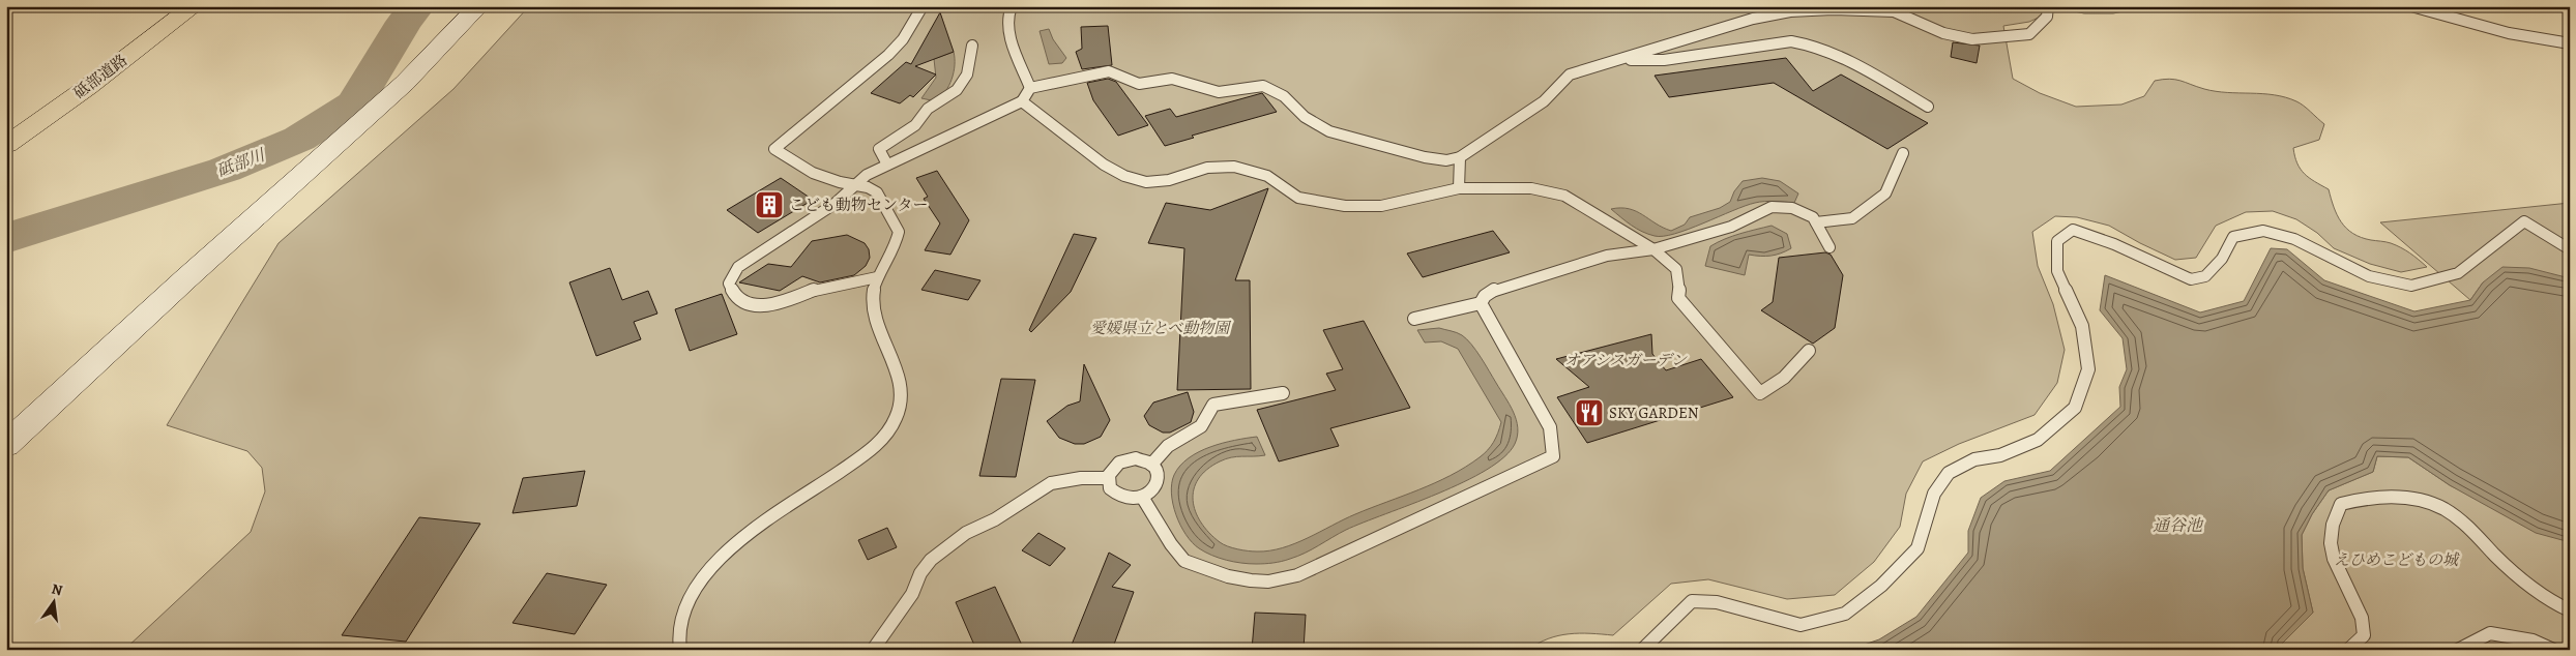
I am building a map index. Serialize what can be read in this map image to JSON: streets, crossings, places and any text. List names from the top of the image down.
{
  "streets": {
    "highway": ["砥部道路"]
  },
  "water": ["砥部川", "通谷池"],
  "parks": ["愛媛県立とべ動物園", "オアシスガーデン", "えひめこどもの城"],
  "places": {
    "building": ["こども動物センター"],
    "restaurant": ["SKY GARDEN"]
  },
  "north": "top"
}
